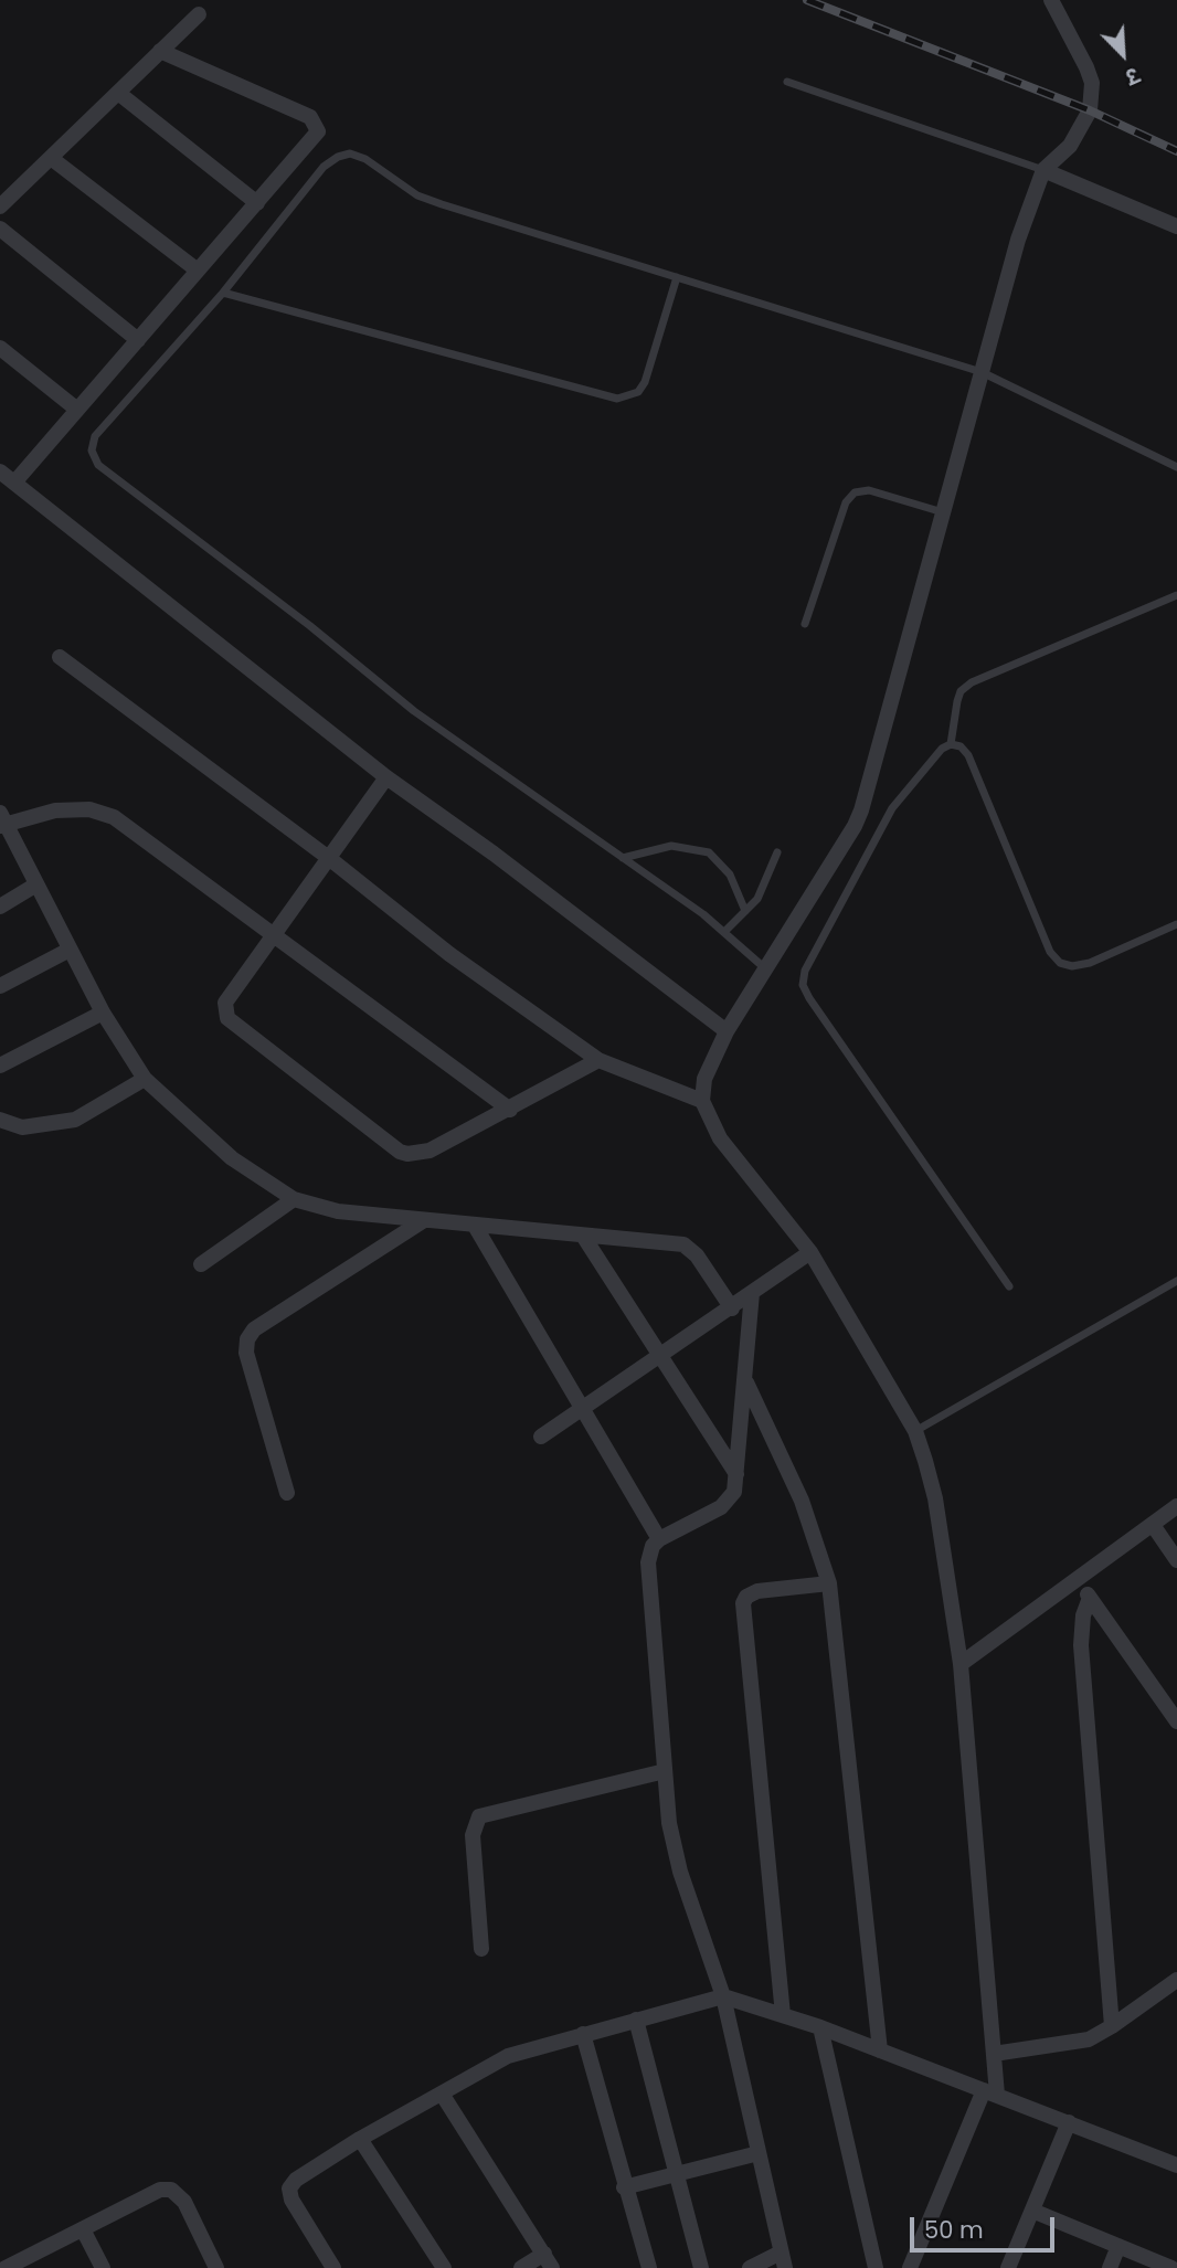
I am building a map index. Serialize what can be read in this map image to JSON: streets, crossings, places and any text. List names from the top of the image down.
{
  "scale_bar": "50 m",
  "north": "bottom right"
}
